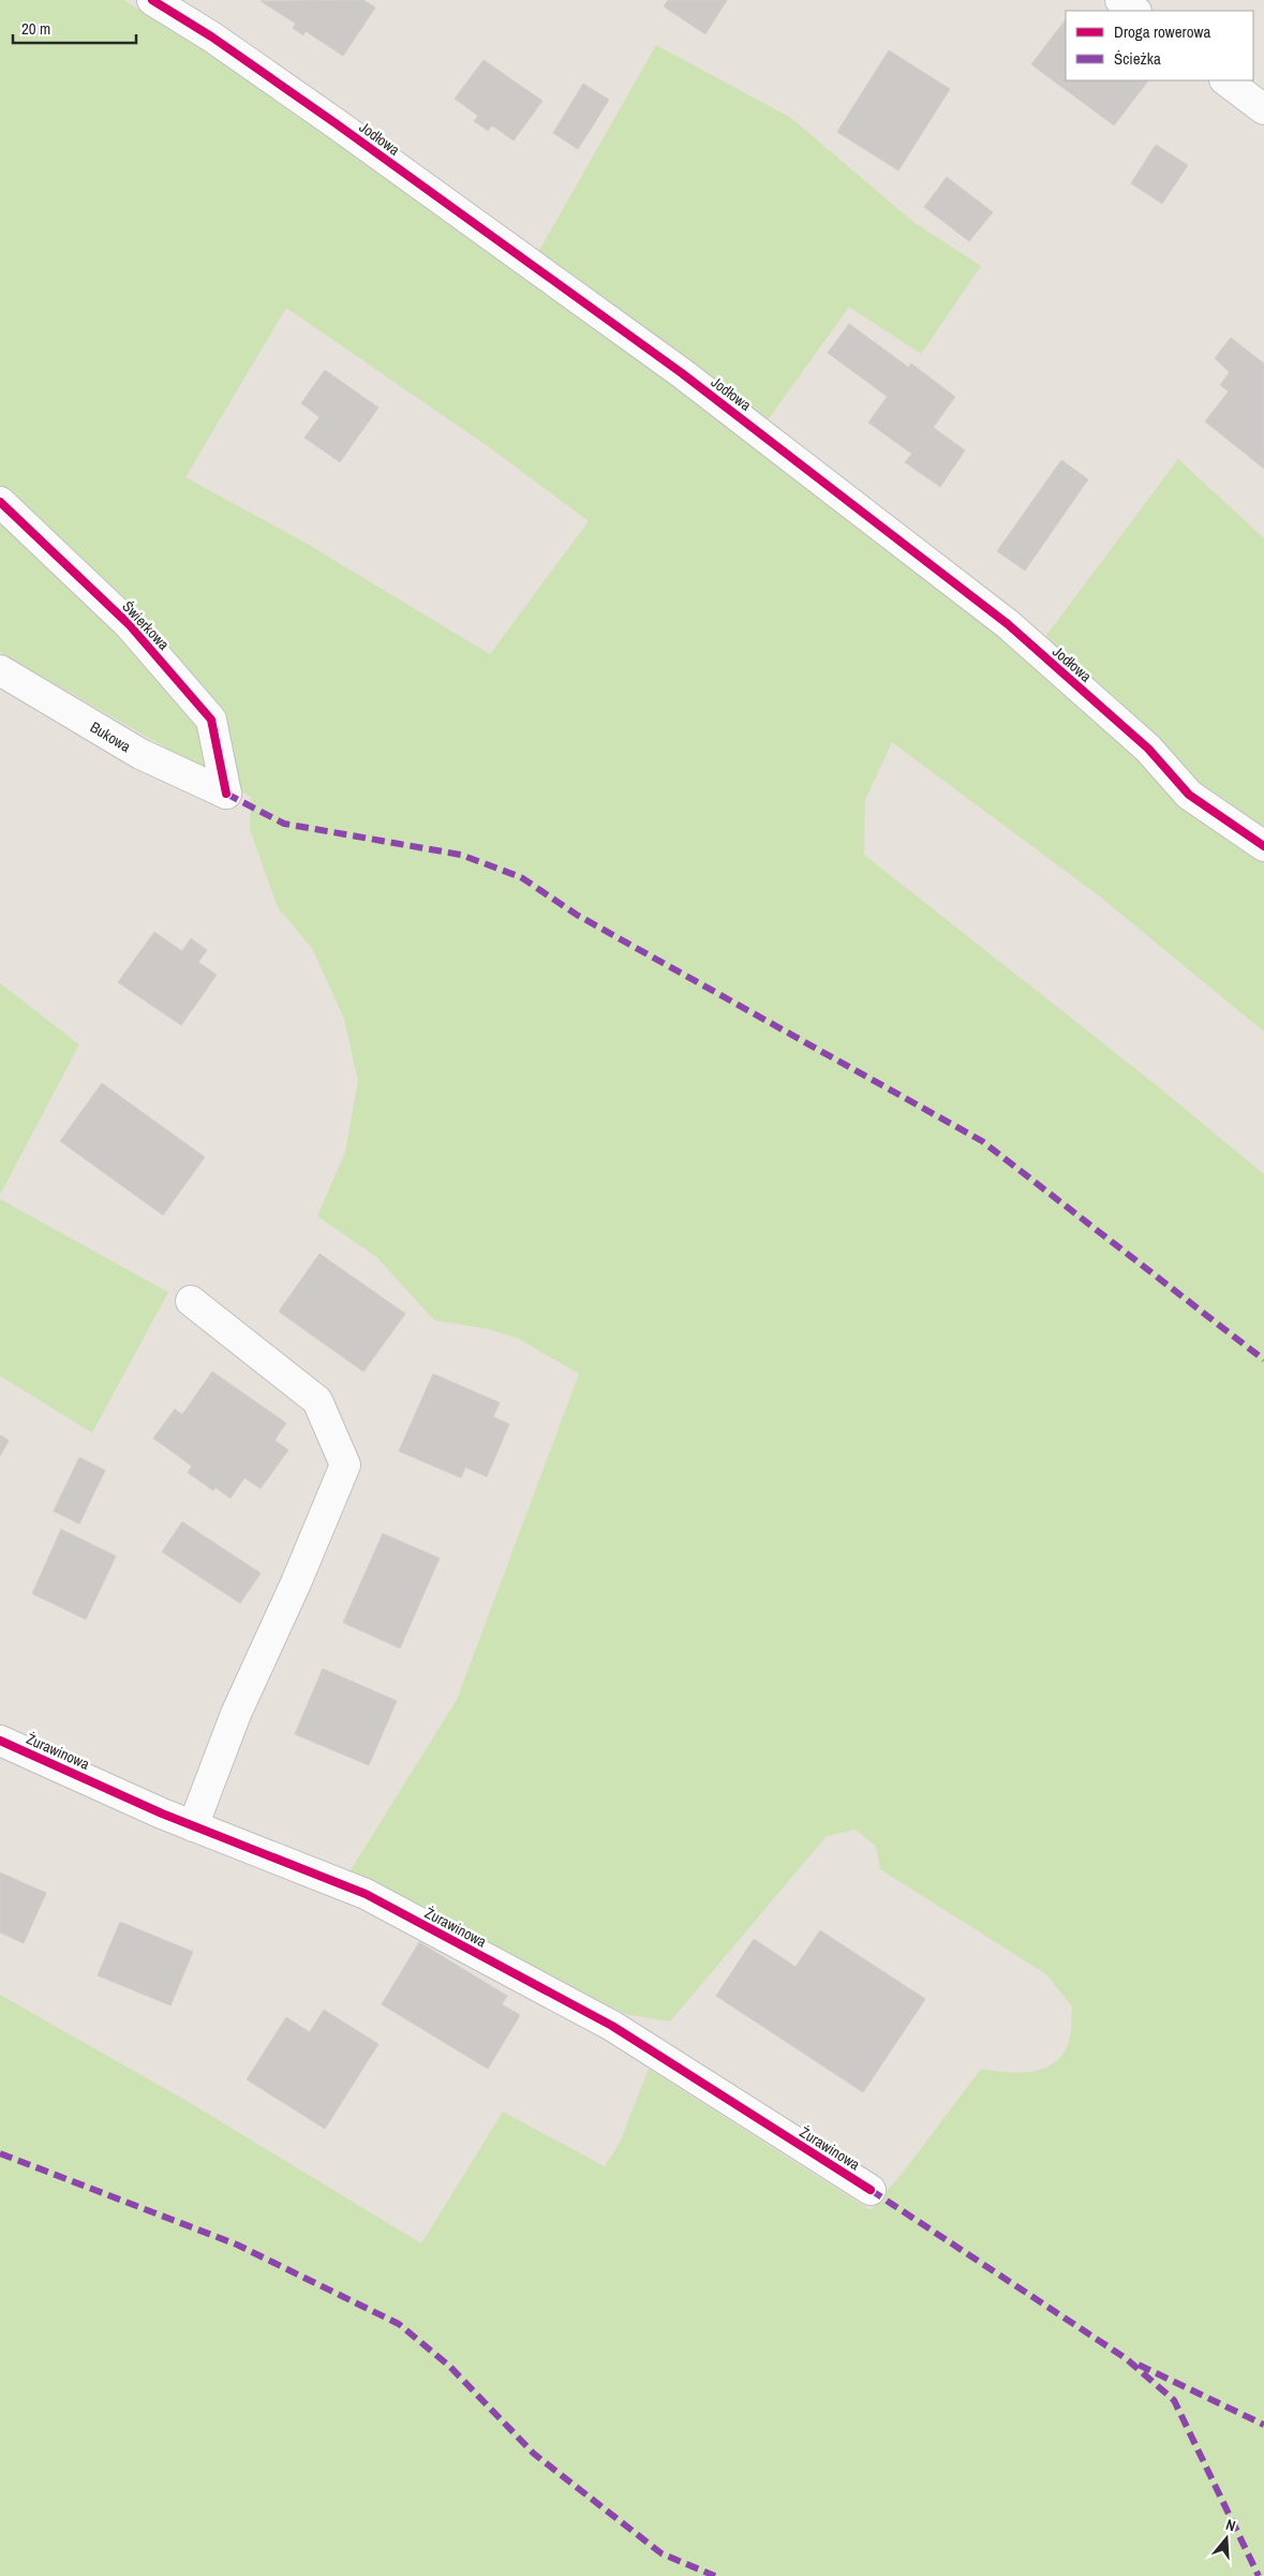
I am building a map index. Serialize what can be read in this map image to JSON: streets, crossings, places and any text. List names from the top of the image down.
{
  "streets": {
    "street": [
      "Jodłowa",
      "Świerkowa",
      "Bukowa",
      "Żurawinowa"
    ]
  },
  "crossings": [
    ["Świerkowa", "Bukowa"]
  ],
  "legend": ["Droga rowerowa", "Ścieżka"],
  "scale_bar": "20 m",
  "north": "top"
}
